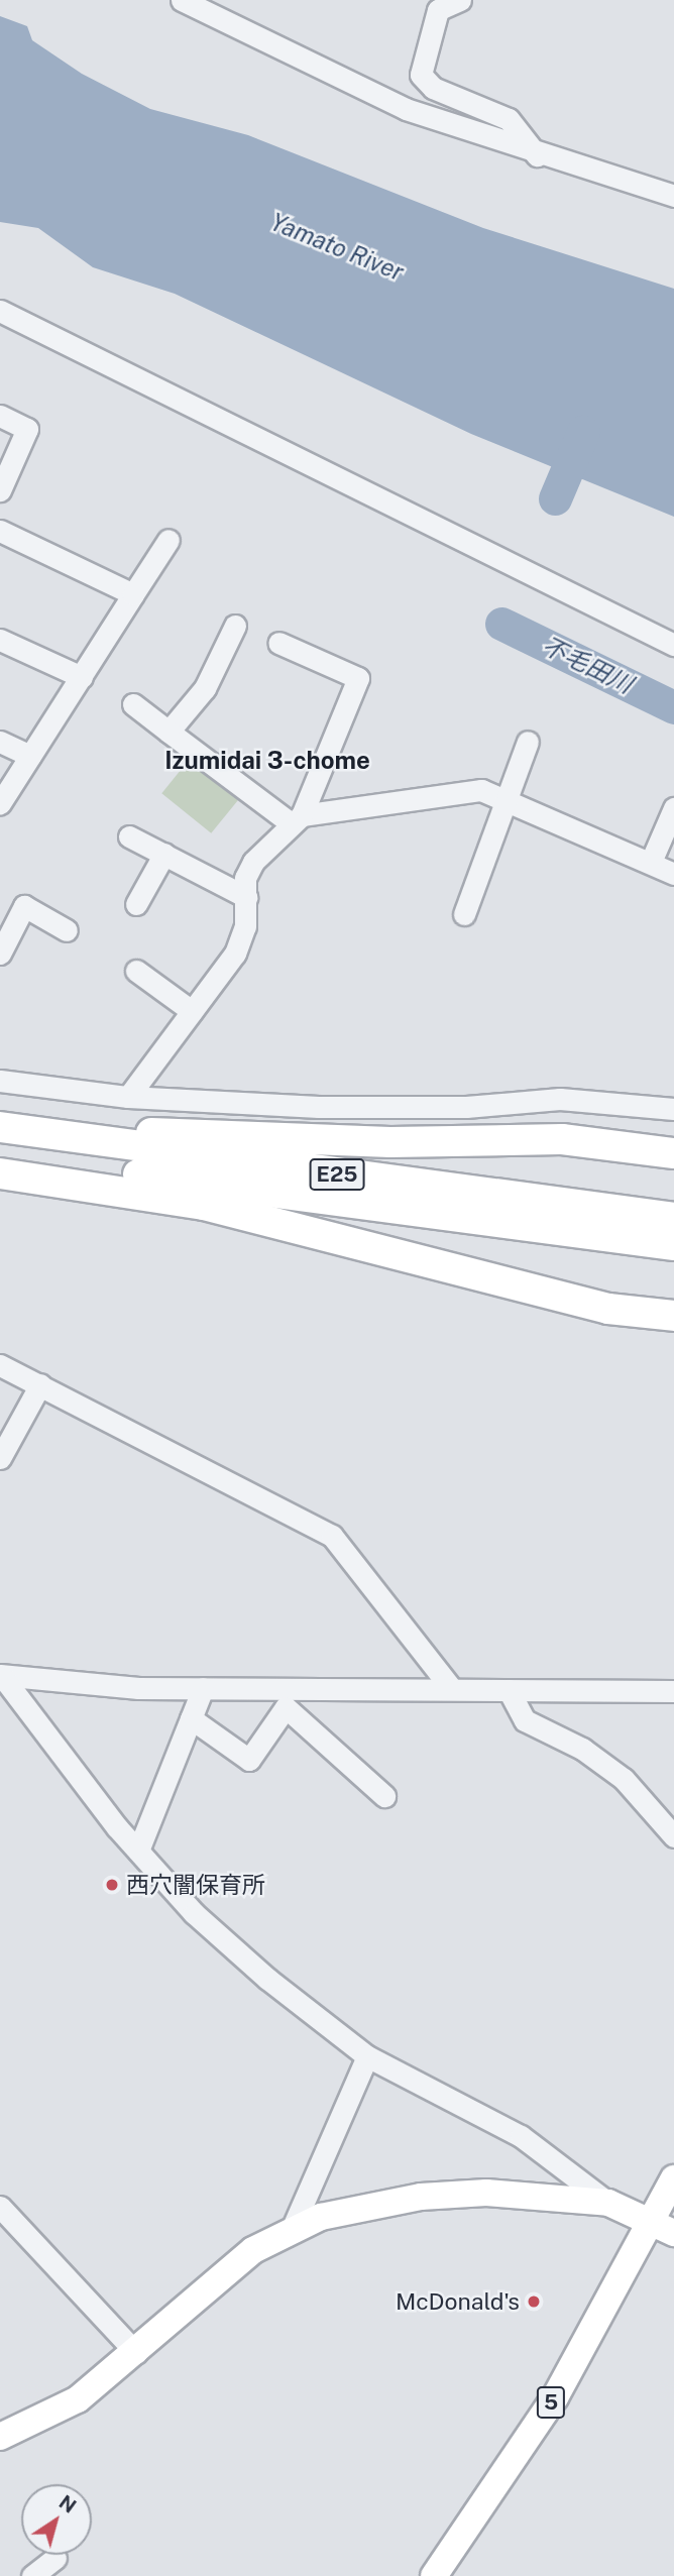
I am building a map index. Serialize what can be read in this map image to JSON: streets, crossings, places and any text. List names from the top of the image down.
{
  "streets": {
    "highway": ["E25"],
    "main road": ["5"]
  },
  "districts": ["Izumidai 3-chome"],
  "water": ["Yamato River", "不毛田川"],
  "places": ["西穴闇保育所", "McDonald's"],
  "north": "top right"
}
